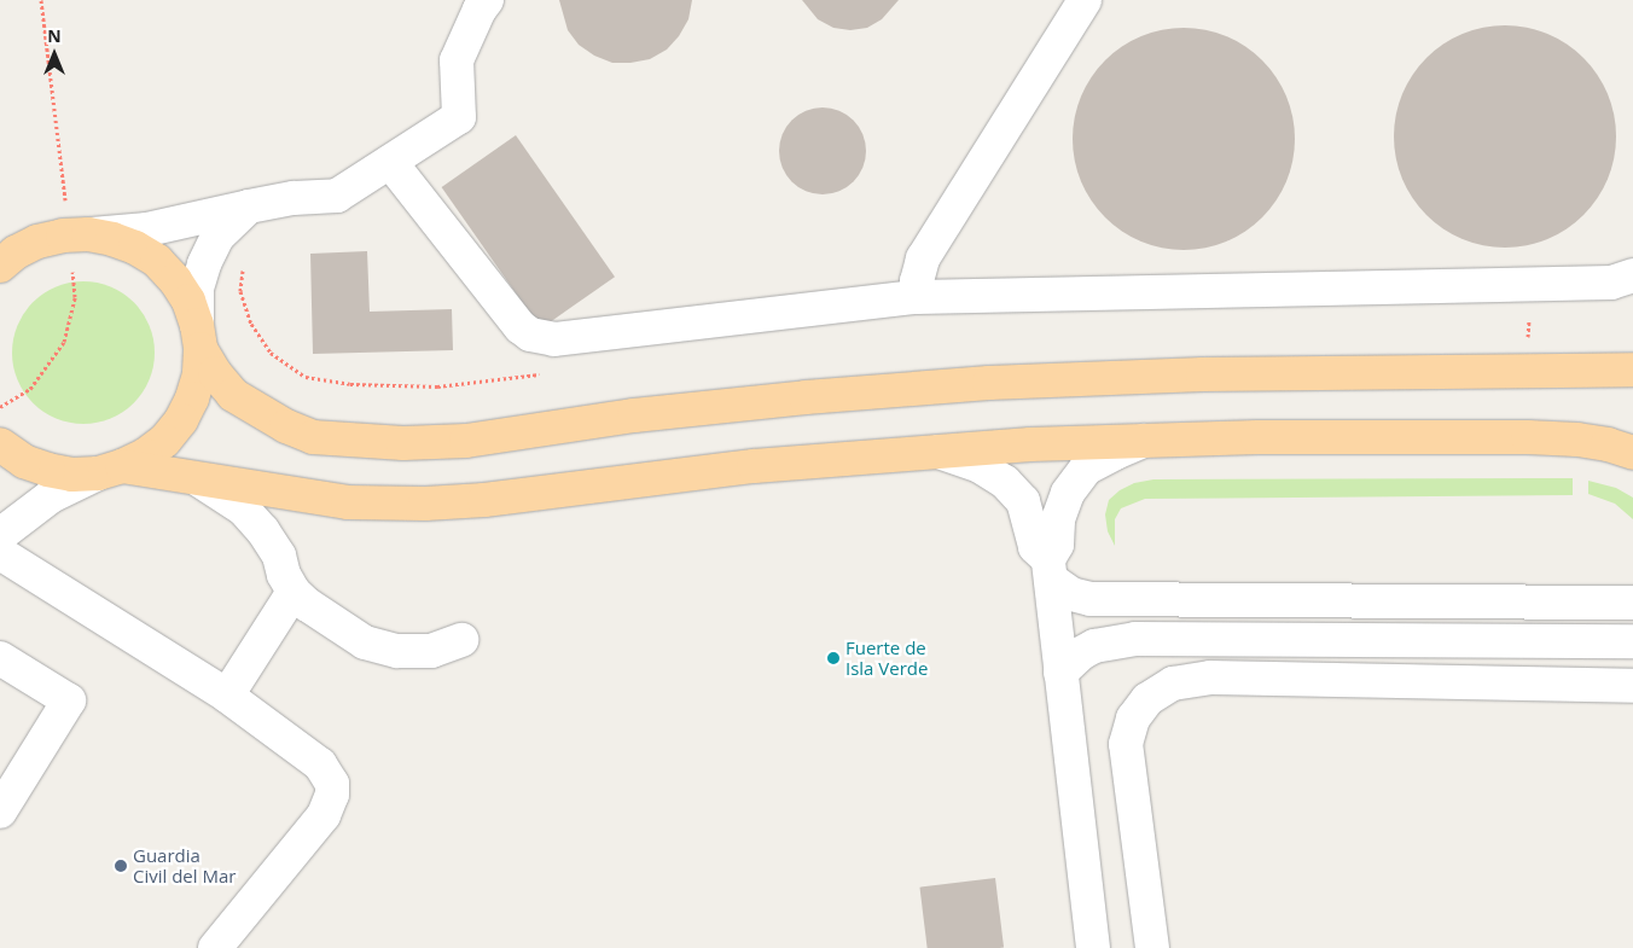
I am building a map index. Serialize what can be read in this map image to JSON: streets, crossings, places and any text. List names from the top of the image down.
{
  "places": ["Fuerte de Isla Verde", "Guardia Civil del Mar"],
  "north": "top"
}
